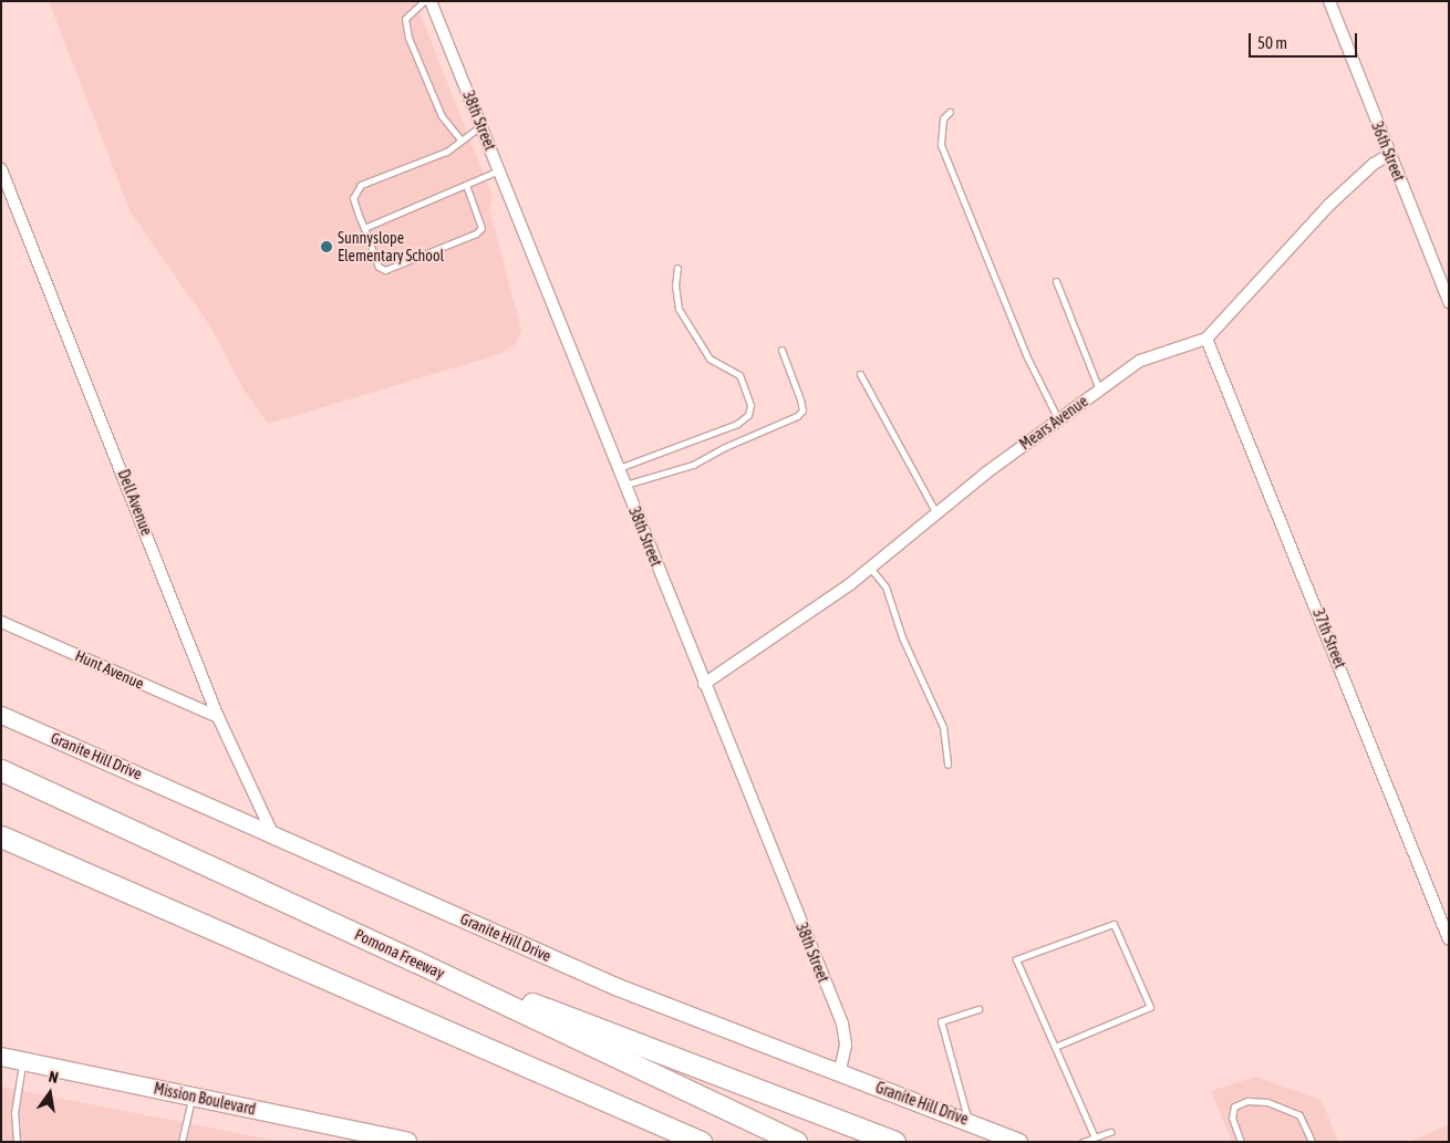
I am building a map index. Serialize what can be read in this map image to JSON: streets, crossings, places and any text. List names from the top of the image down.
{
  "streets": {
    "highway": ["Pomona Freeway"],
    "main road": ["Mission Boulevard"],
    "street": [
      "38th Street",
      "36th Street",
      "Mears Avenue",
      "Dell Avenue",
      "37th Street",
      "Hunt Avenue",
      "Granite Hill Drive"
    ]
  },
  "crossings": [
    ["38th Street", "Mears Avenue"],
    ["38th Street", "Granite Hill Drive"],
    ["36th Street", "Mears Avenue"],
    ["Mears Avenue", "37th Street"],
    ["Dell Avenue", "Hunt Avenue"],
    ["Dell Avenue", "Granite Hill Drive"]
  ],
  "places": ["Sunnyslope Elementary School"],
  "scale_bar": "50 m",
  "north": "top"
}
